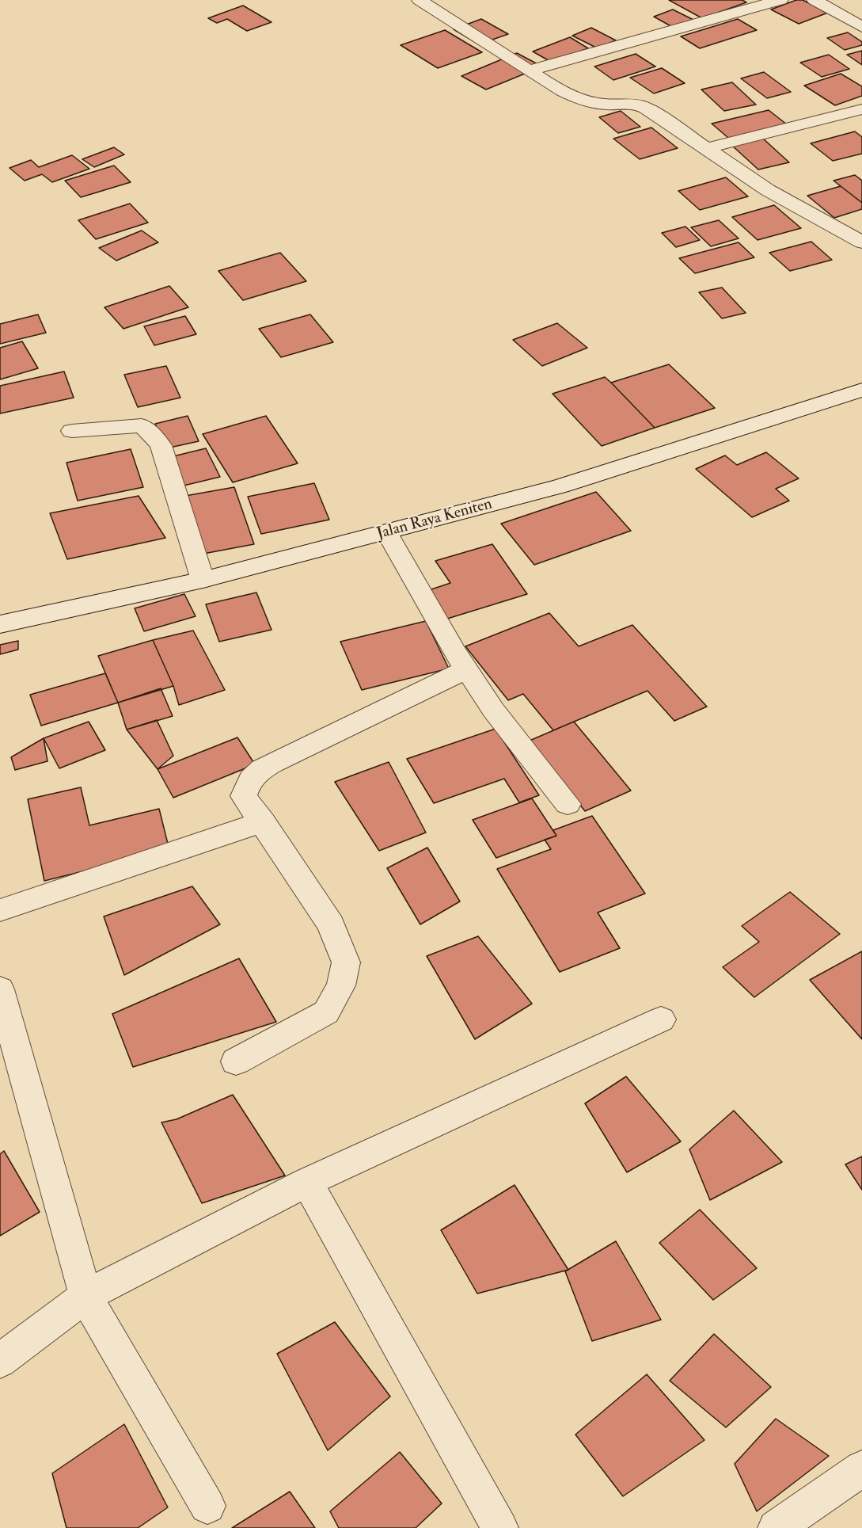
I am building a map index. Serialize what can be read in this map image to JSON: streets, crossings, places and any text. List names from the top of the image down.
{
  "streets": {
    "street": ["Jalan Raya Keniten"]
  }
}
